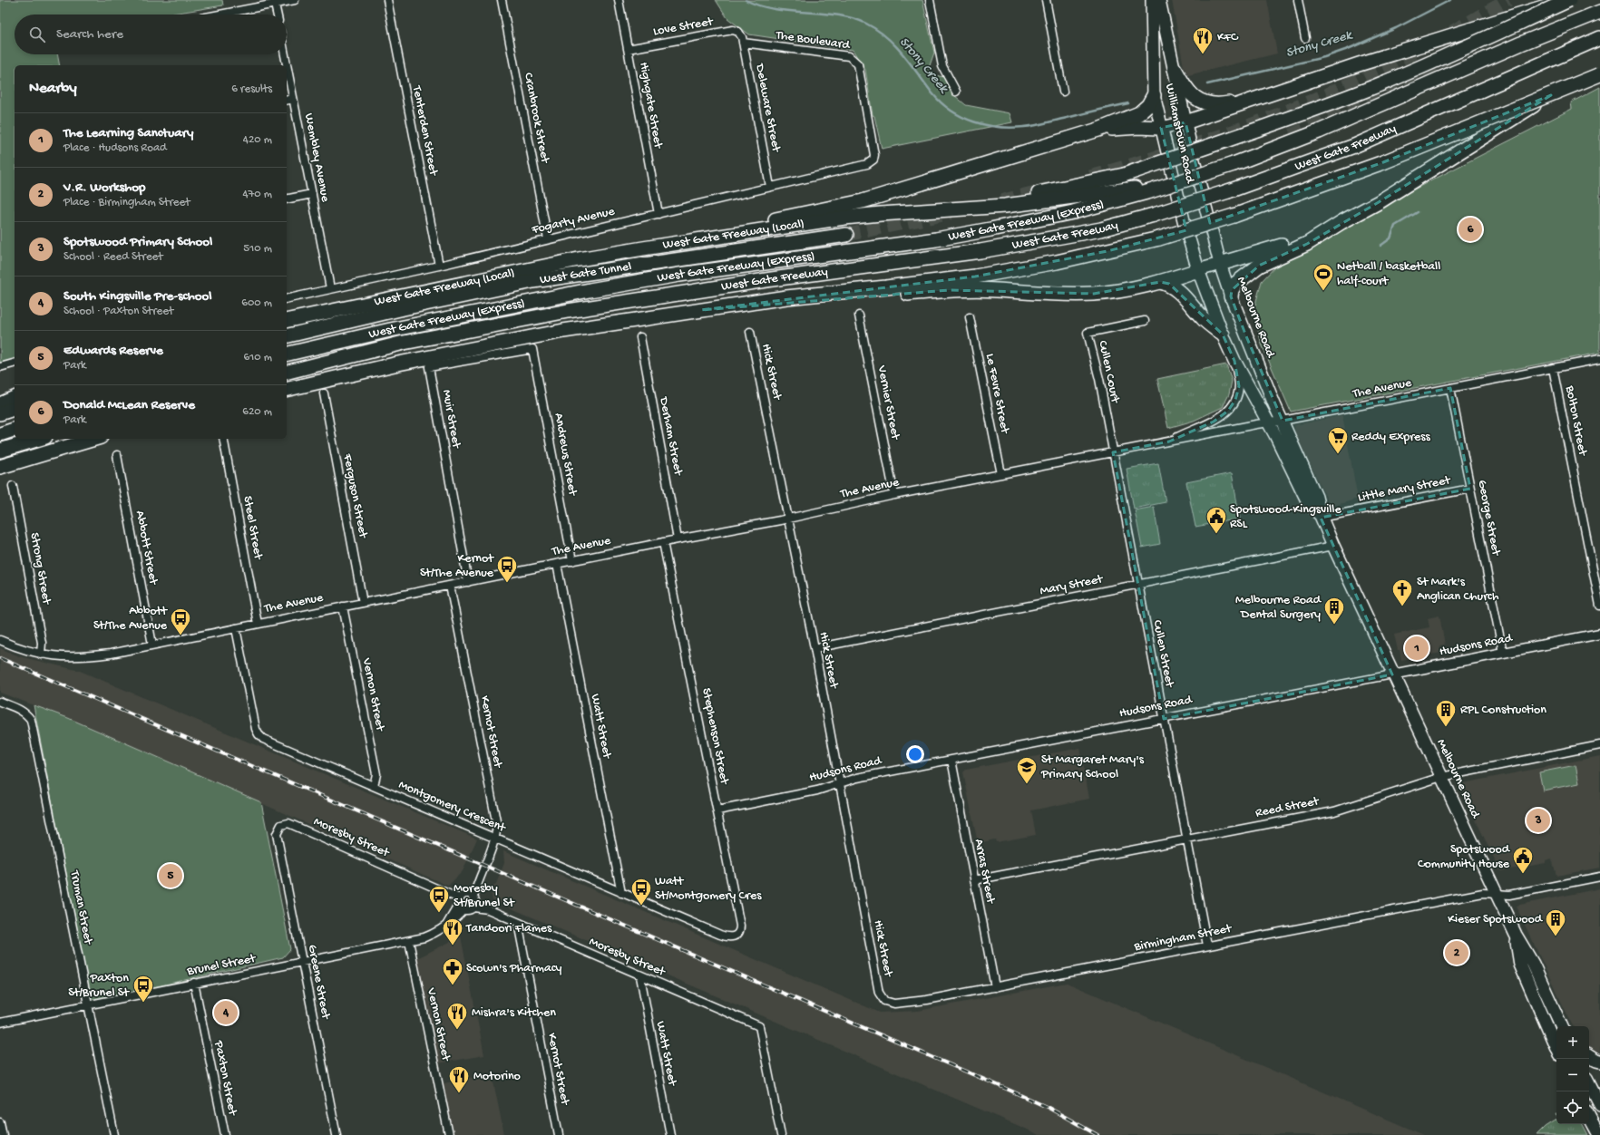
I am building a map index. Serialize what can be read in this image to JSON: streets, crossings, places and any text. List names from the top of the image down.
{
  "streets": {
    "highway": [
      "West Gate Freeway",
      "West Gate Freeway (Express)",
      "West Gate Freeway (Local)",
      "West Gate Tunnel"
    ],
    "main road": ["Williamstown Road", "Melbourne Road"],
    "street": [
      "Love Street",
      "The Boulevard",
      "Highgate Street",
      "Deleware Street",
      "Cranbrook Street",
      "Tenterden Street",
      "Wembley Avenue",
      "Fogarty Avenue",
      "Hick Street",
      "Cullen Court",
      "The Avenue",
      "Le Fevre Street",
      "Vernier Street",
      "Muir Street",
      "Bolton Street",
      "Derham Street",
      "Andrews Street",
      "Little Mary Street",
      "Ferguson Street",
      "George Street",
      "Steel Street",
      "Abbott Street",
      "Strong Street",
      "Mary Street",
      "Hudsons Road",
      "Cullen Street",
      "Vernon Street",
      "Watt Street",
      "Kernot Street",
      "Stephenson Street",
      "Montgomery Crescent",
      "Reed Street",
      "Moresby Street",
      "Arras Street",
      "Truman Street",
      "Birmingham Street",
      "Brunel Street",
      "Greene Street",
      "Paxton Street"
    ]
  },
  "crossings": [
    ["Love Street", "Highgate Street"],
    ["Love Street", "Deleware Street"],
    ["The Boulevard", "Deleware Street"],
    ["The Boulevard", "Fogarty Avenue"],
    ["Highgate Street", "Fogarty Avenue"],
    ["Deleware Street", "Fogarty Avenue"],
    ["Cranbrook Street", "Fogarty Avenue"],
    ["Tenterden Street", "Fogarty Avenue"],
    ["Williamstown Road", "Melbourne Road"],
    ["West Gate Freeway", "West Gate Freeway (Express)"],
    ["West Gate Freeway", "West Gate Freeway (Local)"],
    ["Wembley Avenue", "Fogarty Avenue"],
    ["West Gate Freeway (Express)", "West Gate Freeway (Local)"],
    ["Melbourne Road", "The Avenue"],
    ["Melbourne Road", "Little Mary Street"],
    ["Melbourne Road", "Mary Street"],
    ["Melbourne Road", "Hudsons Road"],
    ["Melbourne Road", "Reed Street"],
    ["Melbourne Road", "Birmingham Street"],
    ["Hick Street", "The Avenue"],
    ["Hick Street", "Mary Street"],
    ["Hick Street", "Hudsons Road"],
    ["Hick Street", "Birmingham Street"],
    ["Cullen Court", "The Avenue"],
    ["Cullen Court", "Cullen Street"],
    ["The Avenue", "Le Fevre Street"],
    ["The Avenue", "Vernier Street"],
    ["The Avenue", "Muir Street"],
    ["The Avenue", "Bolton Street"],
    ["The Avenue", "Derham Street"],
    ["The Avenue", "Andrews Street"],
    ["The Avenue", "Ferguson Street"],
    ["The Avenue", "George Street"],
    ["The Avenue", "Steel Street"],
    ["The Avenue", "Abbott Street"],
    ["The Avenue", "Strong Street"],
    ["The Avenue", "Cullen Street"],
    ["The Avenue", "Vernon Street"],
    ["The Avenue", "Watt Street"],
    ["The Avenue", "Kernot Street"],
    ["The Avenue", "Stephenson Street"],
    ["The Avenue", "Montgomery Crescent"],
    ["Muir Street", "Andrews Street"],
    ["Little Mary Street", "George Street"],
    ["George Street", "Hudsons Road"],
    ["Mary Street", "Cullen Street"],
    ["Hudsons Road", "Cullen Street"],
    ["Hudsons Road", "Stephenson Street"],
    ["Hudsons Road", "Arras Street"],
    ["Cullen Street", "Reed Street"],
    ["Cullen Street", "Birmingham Street"],
    ["Vernon Street", "Montgomery Crescent"],
    ["Vernon Street", "Brunel Street"],
    ["Watt Street", "Montgomery Crescent"],
    ["Watt Street", "Moresby Street"],
    ["Kernot Street", "Montgomery Crescent"],
    ["Kernot Street", "Moresby Street"],
    ["Stephenson Street", "Montgomery Crescent"],
    ["Reed Street", "Arras Street"],
    ["Moresby Street", "Brunel Street"],
    ["Moresby Street", "Greene Street"],
    ["Arras Street", "Birmingham Street"],
    ["Truman Street", "Brunel Street"],
    ["Brunel Street", "Greene Street"],
    ["Brunel Street", "Paxton Street"]
  ],
  "water": ["Stony Creek"],
  "places": {
    "restaurant": [
      "KFC",
      "Tandoori Flames",
      "Mishra's Kitchen",
      "Motorino"
    ],
    "sports": ["Netball / basketball half-court"],
    "supermarket": ["Reddy Express"],
    "public building": ["Spotswood-Kingsville RSL", "Spotswood Community House"],
    "bus stop": [
      "Kernot St/The Avenue",
      "Abbott St/The Avenue",
      "Watt St/Montgomery Cres",
      "Moresby St/Brunel St",
      "Paxton St/Brunel St"
    ],
    "church": ["St Mark's Anglican Church"],
    "building": ["Melbourne Road Dental Surgery", "RPL Construction", "Kieser Spotswood"],
    "school or university": ["St Margaret Mary's Primary School"],
    "pharmacy": ["Scown's Pharmacy"]
  },
  "page": {
    "search": "Search here",
    "heading": ["Nearby", "6 results"],
    "list": [
      {
        "mark": "1",
        "name": "The Learning Sanctuary",
        "note": "Place · Hudsons Road",
        "value": "420 m"
      },
      {
        "mark": "2",
        "name": "V.R. Workshop",
        "note": "Place · Birmingham Street",
        "value": "470 m"
      },
      {
        "mark": "3",
        "name": "Spotswood Primary School",
        "note": "School · Reed Street",
        "value": "510 m"
      },
      {
        "mark": "4",
        "name": "South Kingsville Pre-school",
        "note": "School · Paxton Street",
        "value": "600 m"
      },
      {
        "mark": "5",
        "name": "Edwards Reserve",
        "note": "Park",
        "value": "610 m"
      },
      {
        "mark": "6",
        "name": "Donald McLean Reserve",
        "note": "Park",
        "value": "620 m"
      }
    ],
    "pins": [
      "6",
      "1",
      "3",
      "5",
      "2",
      "4"
    ],
    "map_buttons": ["+", "−"]
  }
}
